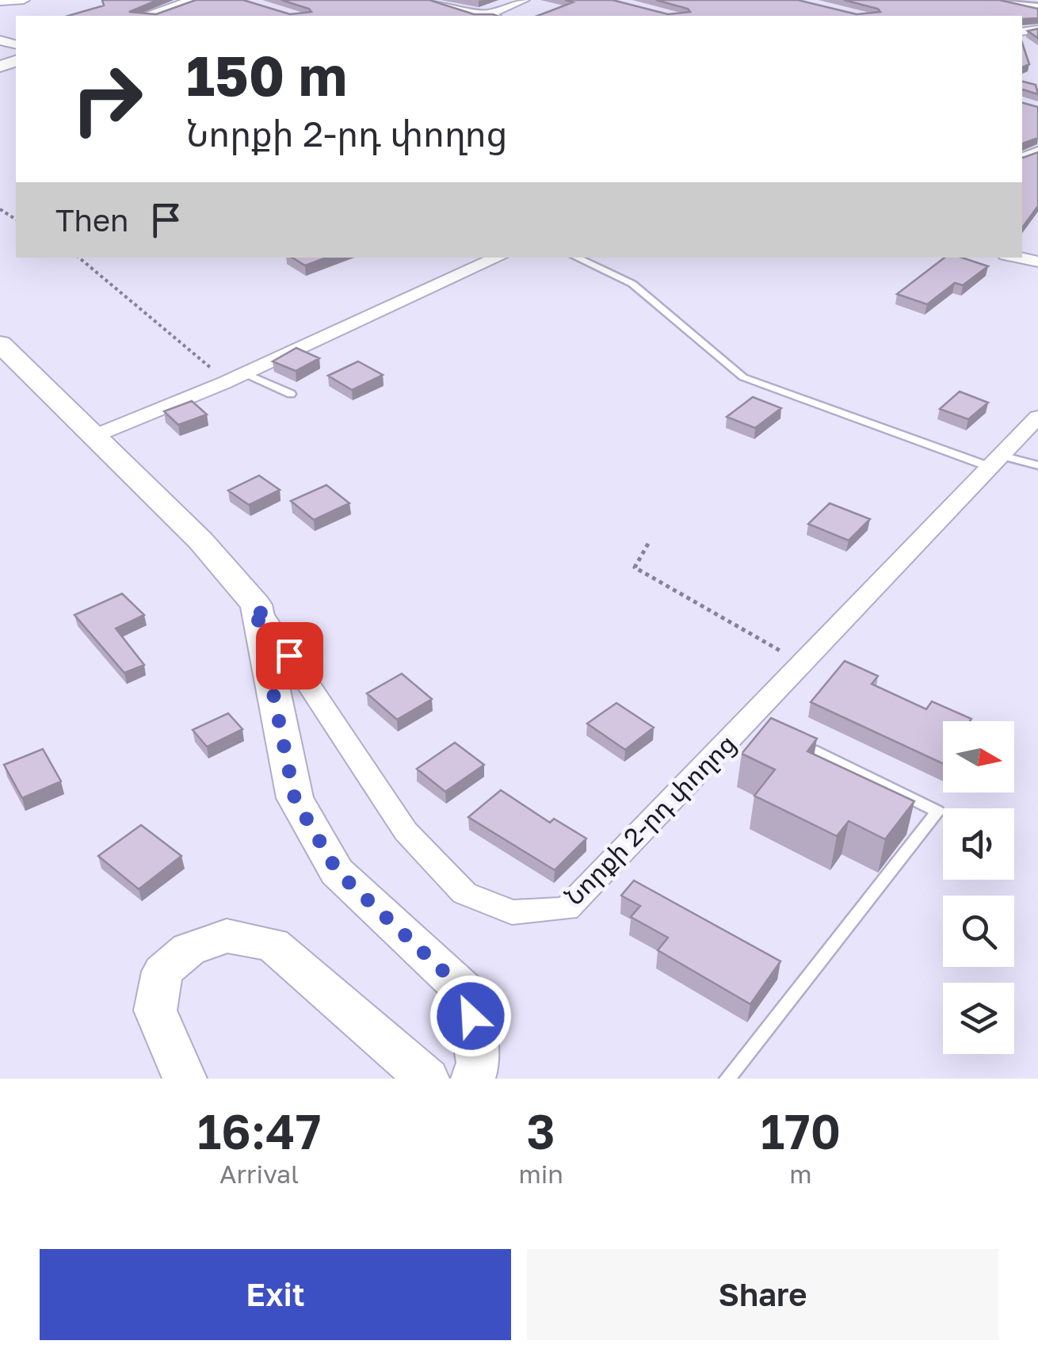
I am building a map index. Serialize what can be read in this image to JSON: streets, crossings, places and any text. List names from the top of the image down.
{
  "streets": {
    "street": ["Նորքի 2-րդ փողոց"]
  },
  "north": "right",
  "page": {
    "turn": ["150 m", "Նորքի 2-րդ փողոց"],
    "then": "Then",
    "eta": [
      "16:47",
      "Arrival",
      "3",
      "min",
      "170",
      "m"
    ],
    "buttons": ["Exit", "Share"]
  }
}
